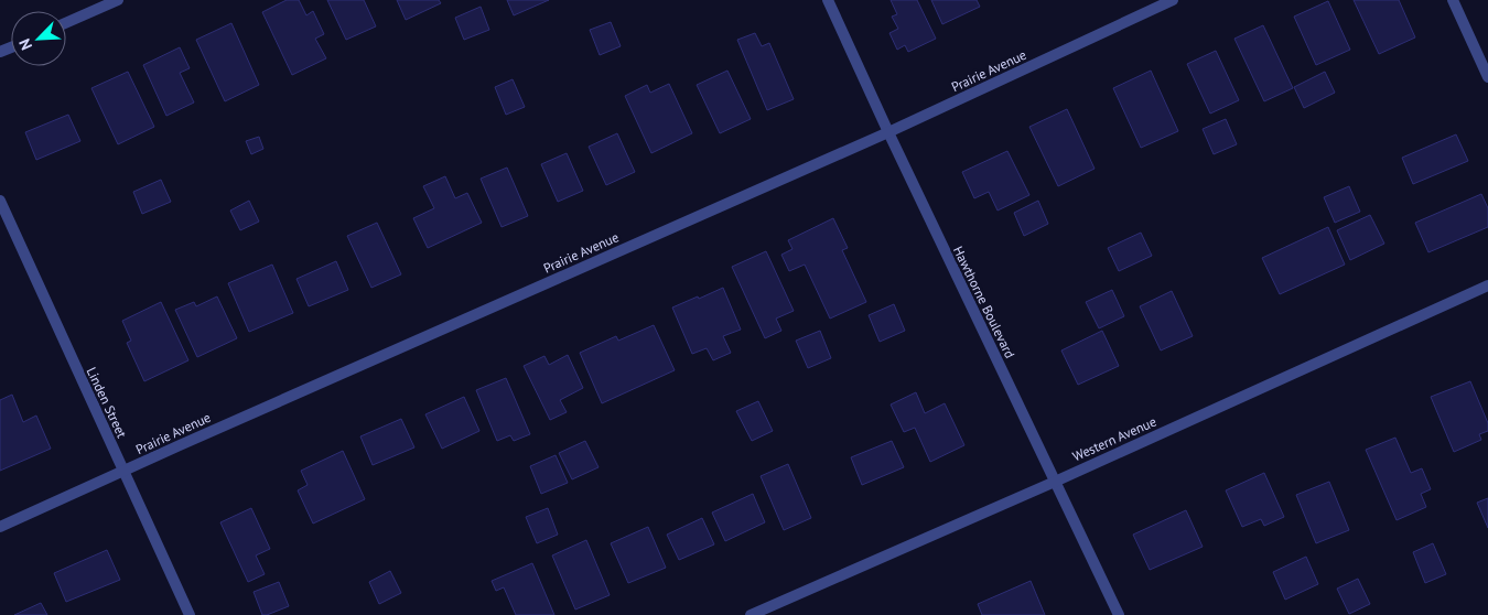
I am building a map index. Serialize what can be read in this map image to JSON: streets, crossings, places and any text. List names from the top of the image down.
{
  "streets": {
    "street": [
      "Prairie Avenue",
      "Hawthorne Boulevard",
      "Linden Street",
      "Western Avenue"
    ]
  },
  "crossings": [
    ["Prairie Avenue", "Hawthorne Boulevard"],
    ["Prairie Avenue", "Linden Street"],
    ["Hawthorne Boulevard", "Western Avenue"]
  ],
  "north": "bottom left"
}
